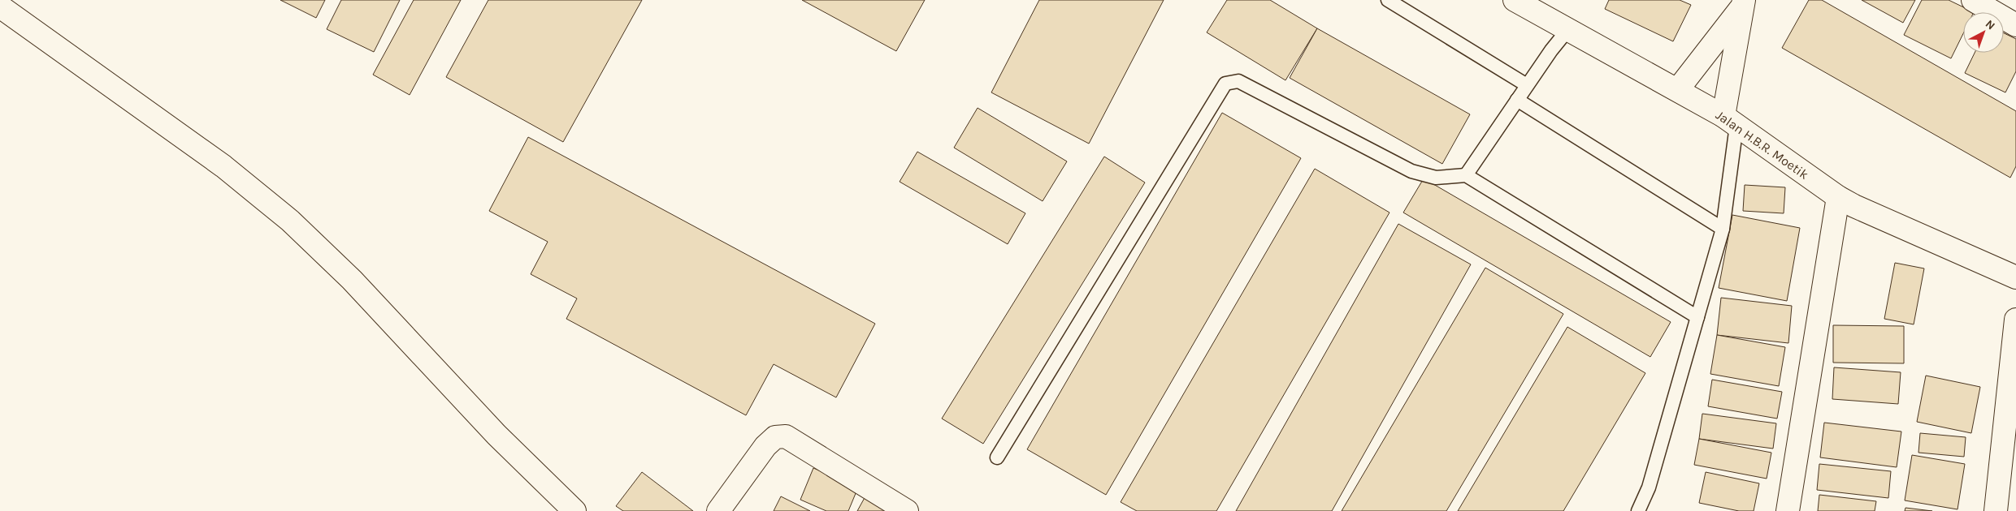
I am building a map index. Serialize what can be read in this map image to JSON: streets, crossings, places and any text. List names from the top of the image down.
{
  "streets": {
    "street": ["Jalan H.B.R. Moetik"]
  },
  "north": "top right"
}
